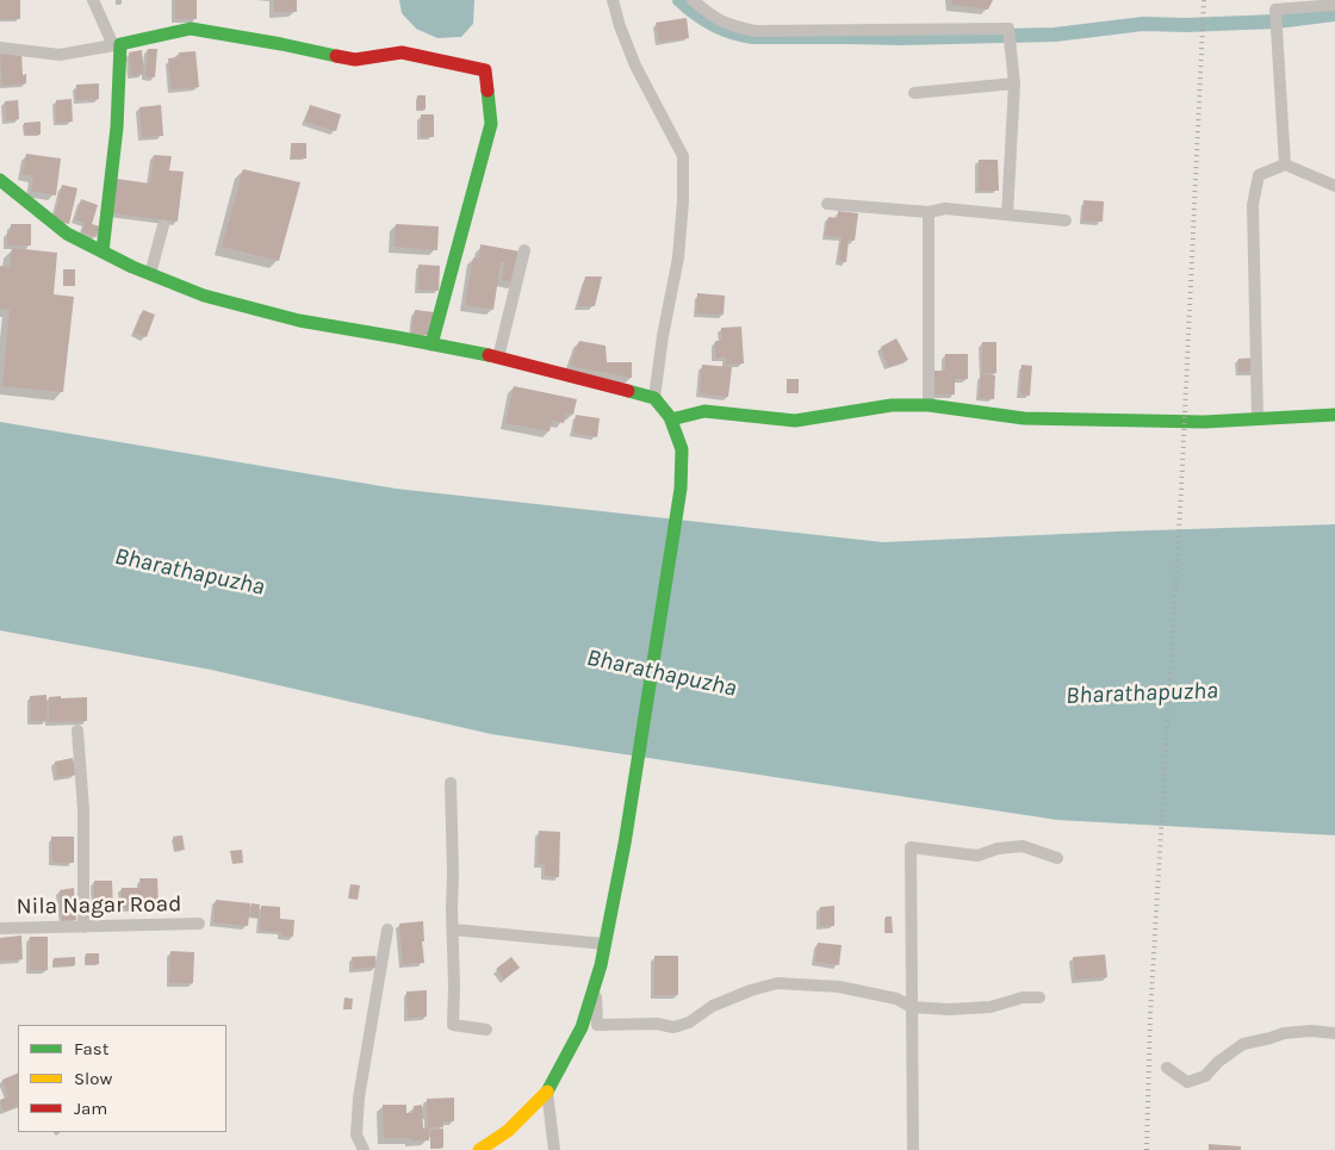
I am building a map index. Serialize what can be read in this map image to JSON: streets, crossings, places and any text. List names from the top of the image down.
{
  "streets": {
    "street": ["Nila Nagar Road"]
  },
  "water": ["Bharathapuzha"],
  "legend": ["Fast", "Slow", "Jam"]
}
